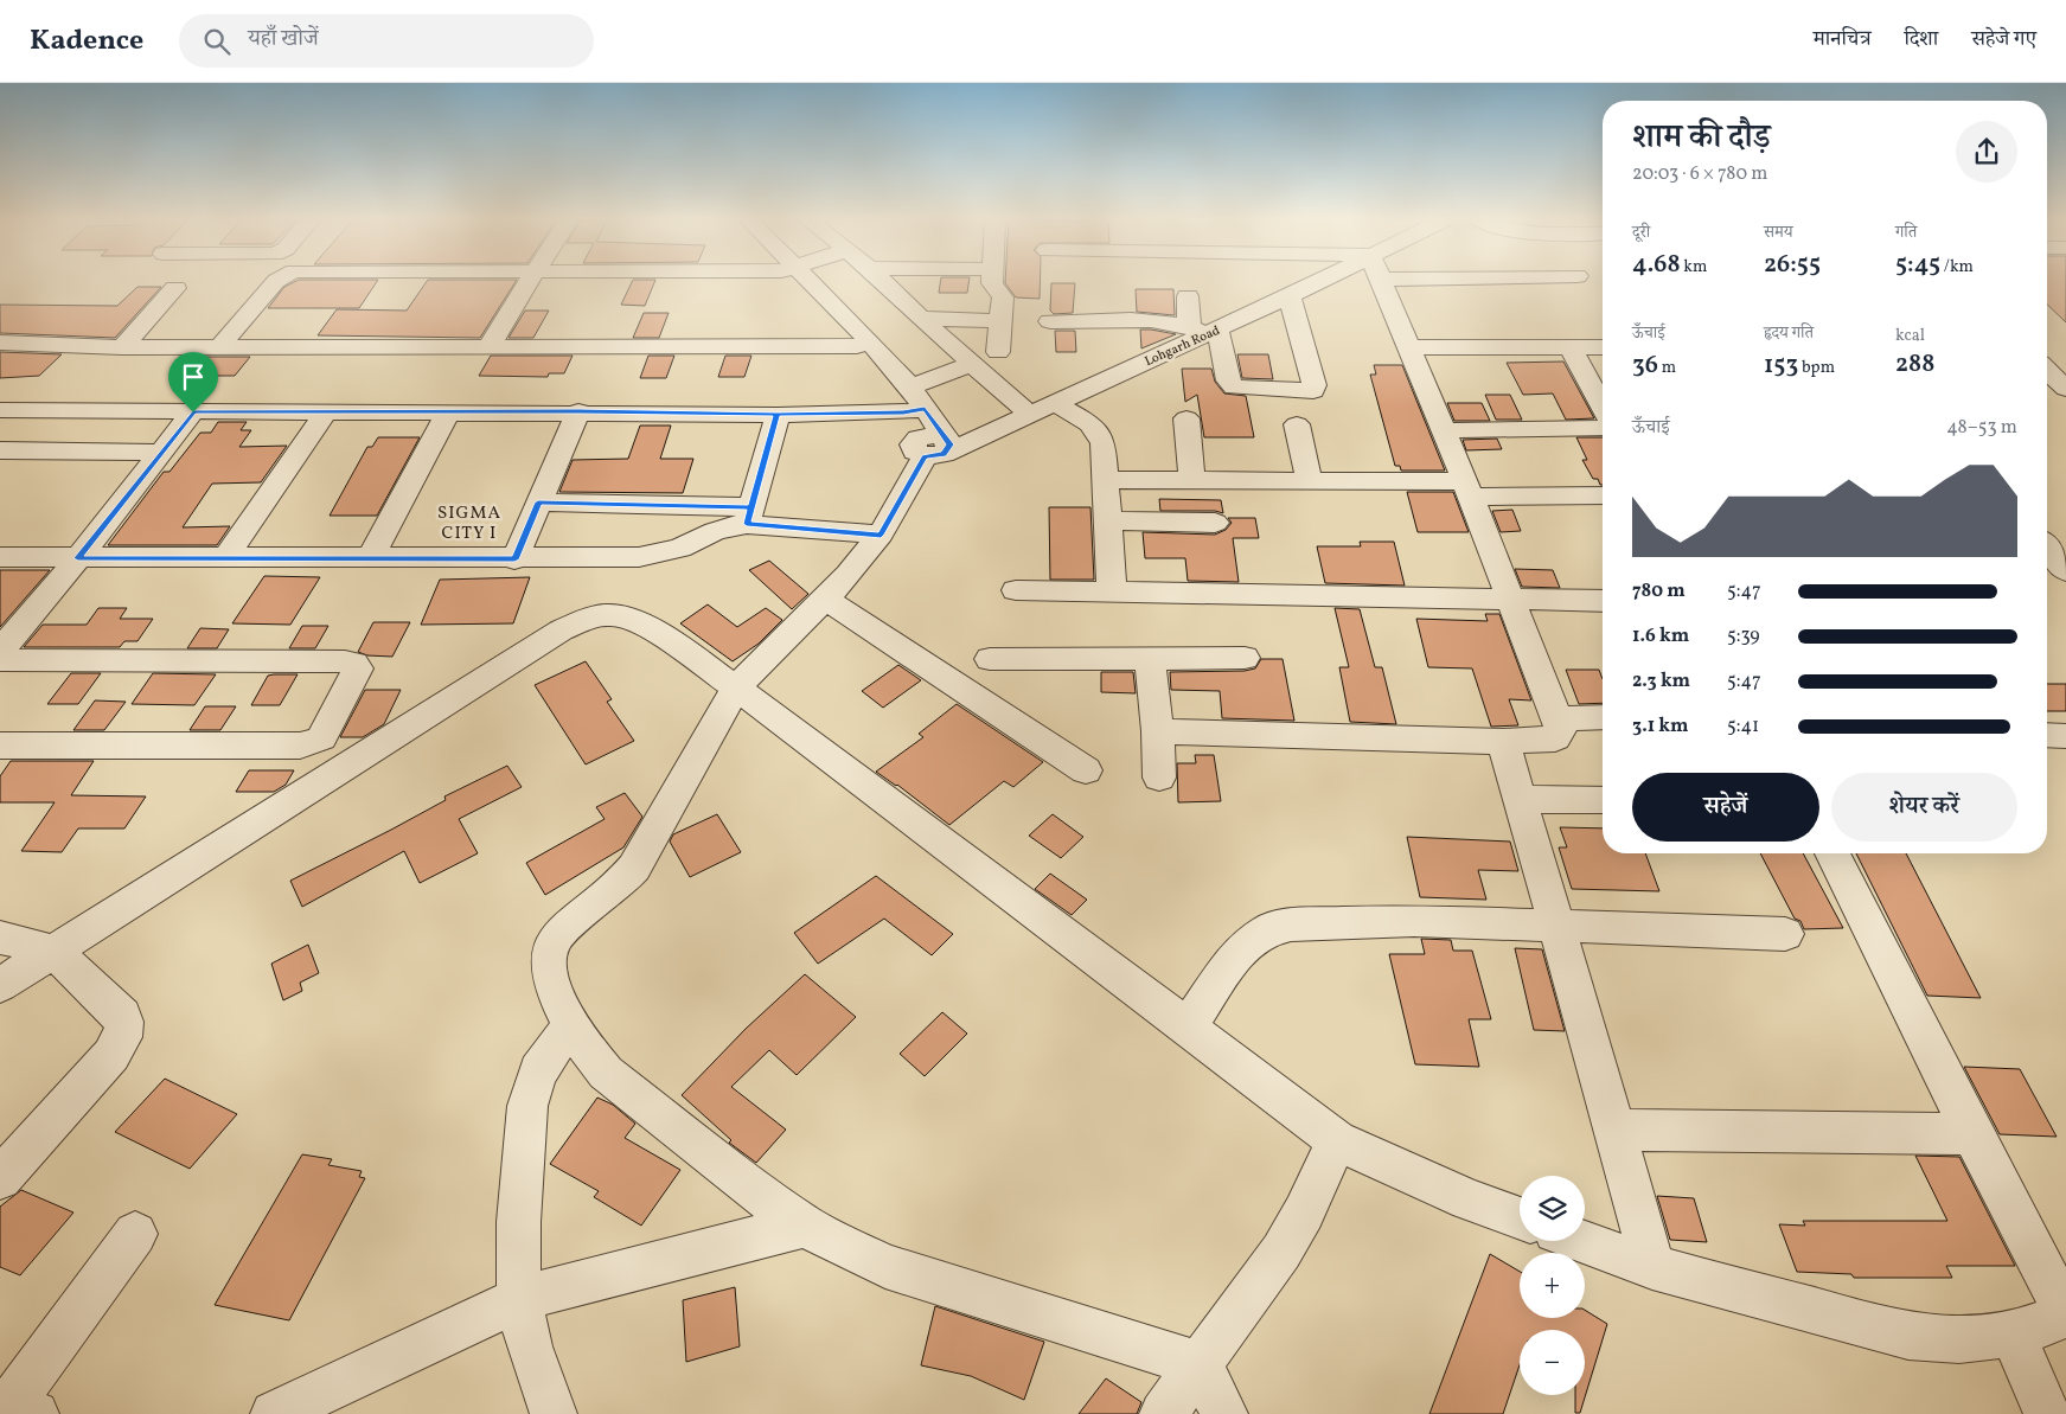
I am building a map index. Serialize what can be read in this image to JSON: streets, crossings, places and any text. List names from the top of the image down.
{
  "streets": {
    "street": ["Lohgarh Road"]
  },
  "districts": ["SIGMA CITY I"],
  "page": {
    "header": "Kadence",
    "search": "यहाँ खोजें",
    "nav": ["मानचित्र", "दिशा", "सहेजे गए"],
    "heading": ["शाम की दौड़", "20:03 · 6 × 780 m"],
    "stats": [
      ["दूरी", "4.68 km"],
      ["समय", "26:55"],
      ["गति", "5:45 /km"],
      ["ऊँचाई", "36 m"],
      ["हृदय गति", "153 bpm"],
      ["kcal", "288"]
    ],
    "chart": ["ऊँचाई", "48–53 m"],
    "list": [
      {
        "name": "780 m",
        "note": "5:47"
      },
      {
        "name": "1.6 km",
        "note": "5:39"
      },
      {
        "name": "2.3 km",
        "note": "5:47"
      },
      {
        "name": "3.1 km",
        "note": "5:41"
      }
    ],
    "buttons": ["सहेजें", "शेयर करें"],
    "map_buttons": ["+", "−"]
  }
}
